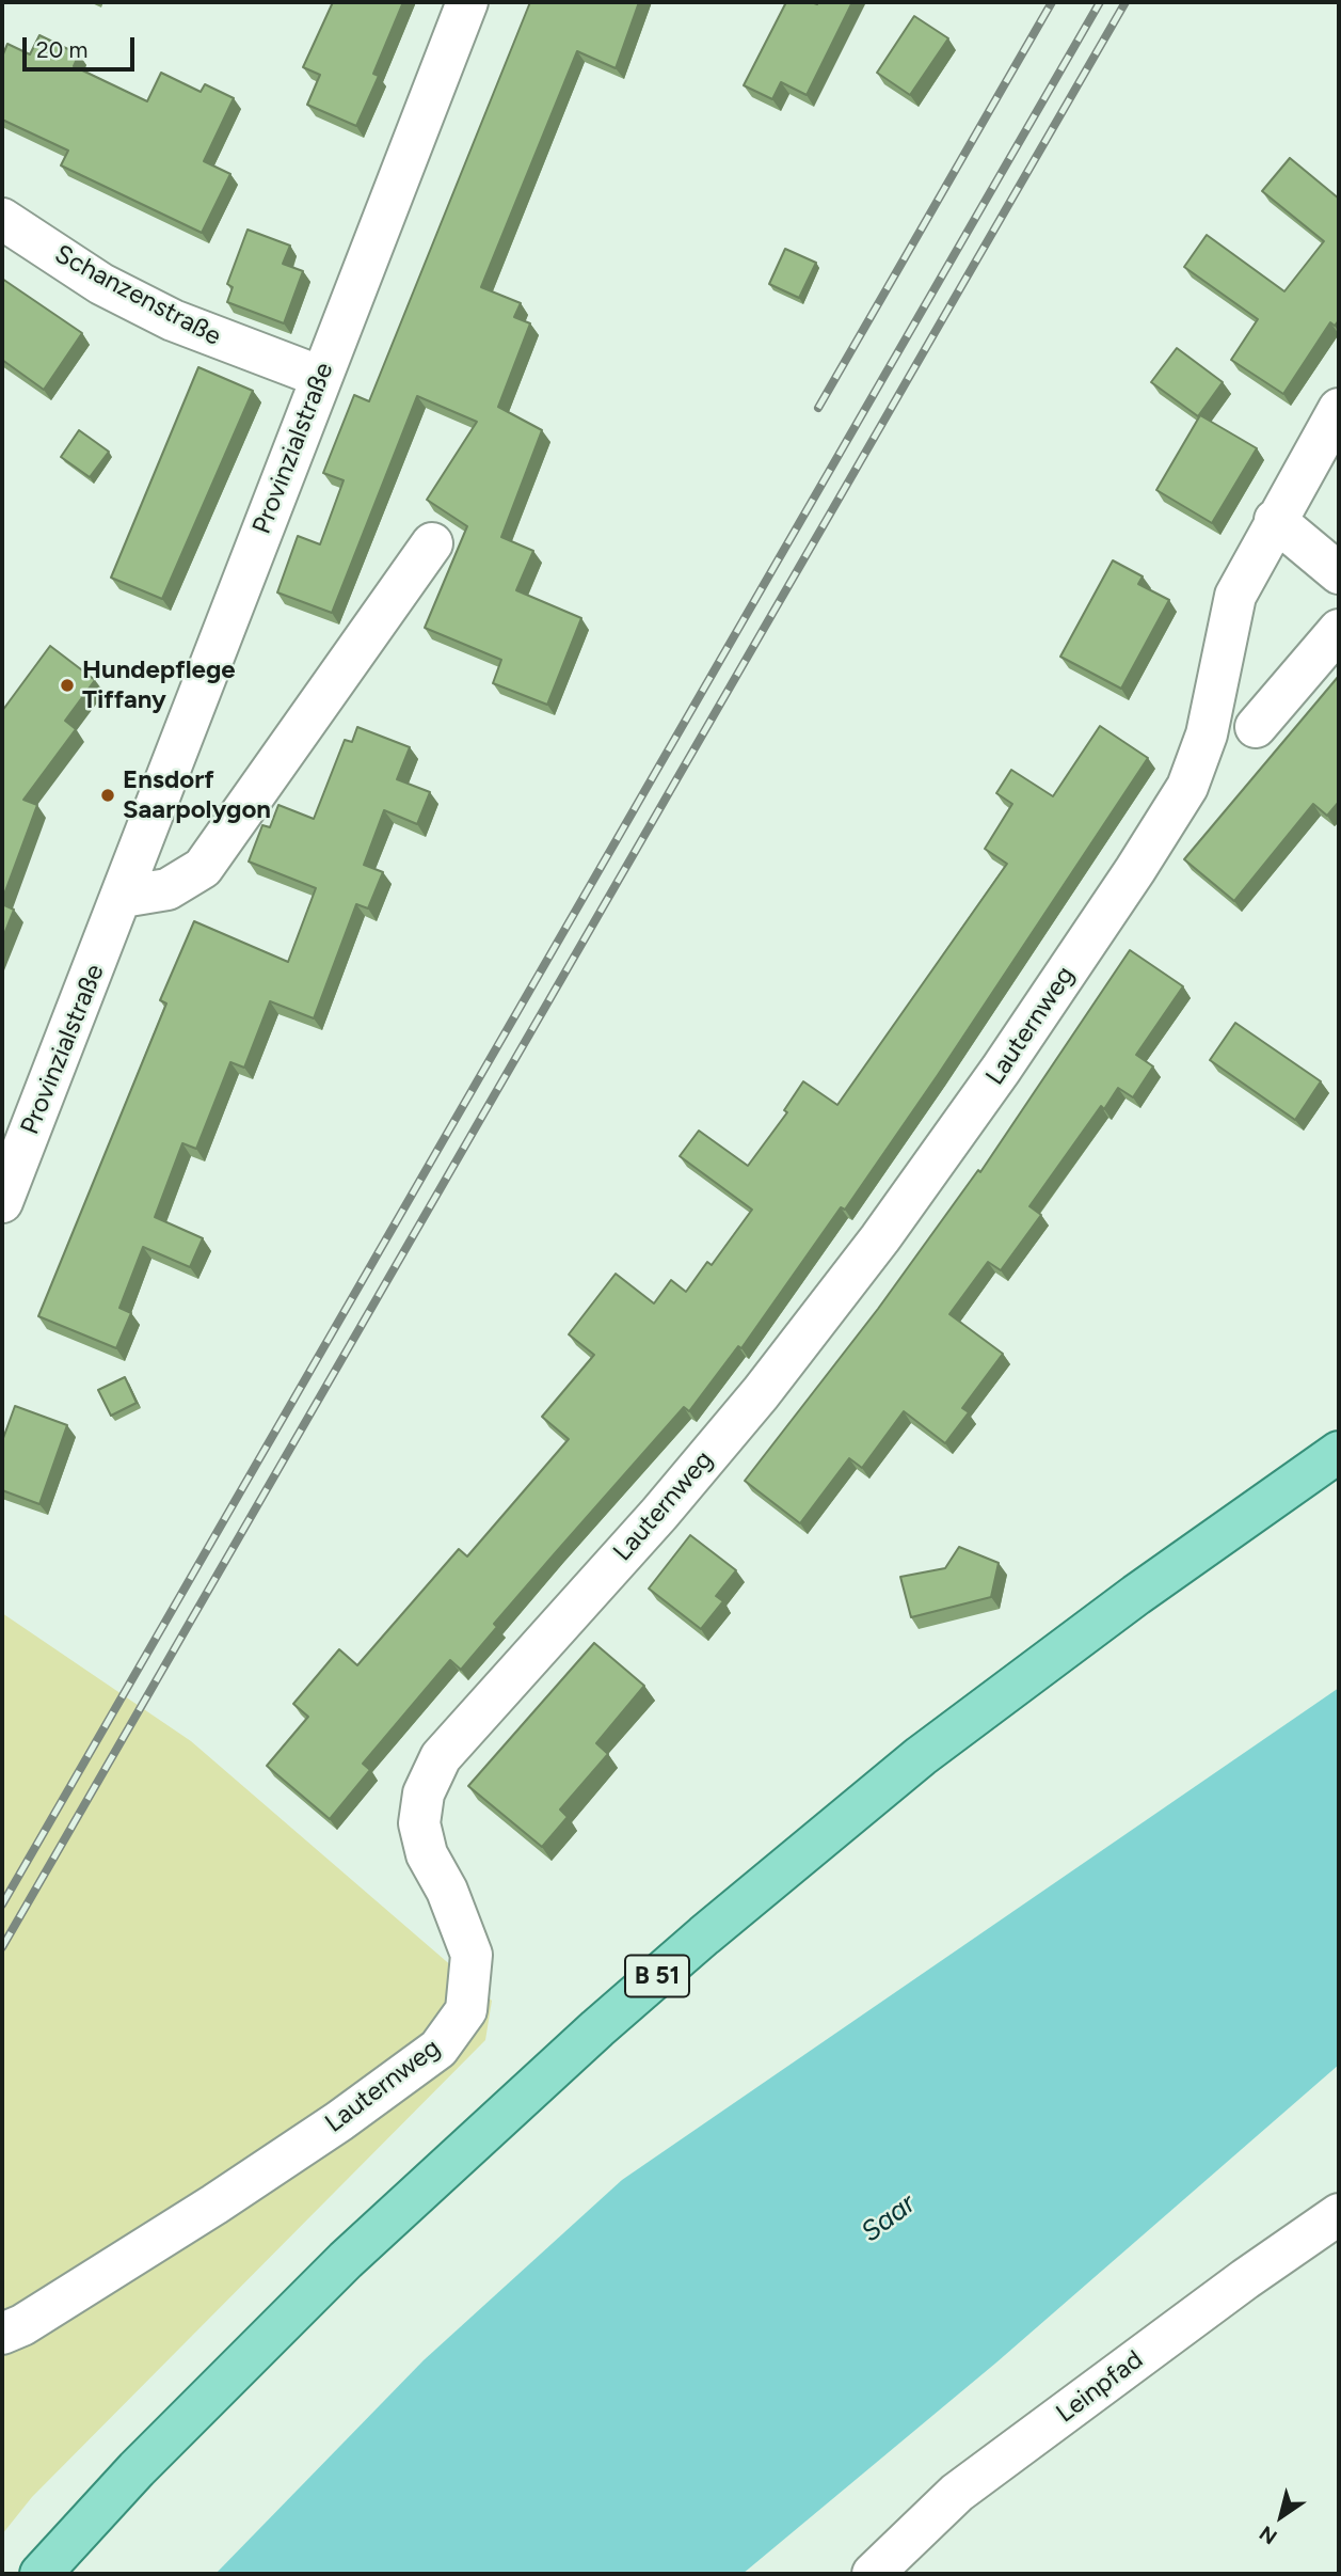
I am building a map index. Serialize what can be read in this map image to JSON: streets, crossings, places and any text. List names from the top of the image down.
{
  "streets": {
    "main road": ["B 51"],
    "street": [
      "Schanzenstraße",
      "Provinzialstraße",
      "Lauternweg",
      "Leinpfad"
    ]
  },
  "crossings": [
    ["Schanzenstraße", "Provinzialstraße"]
  ],
  "water": ["Saar"],
  "places": ["Hundepflege Tiffany", "Ensdorf Saarpolygon"],
  "scale_bar": "20 m",
  "north": "bottom left"
}
